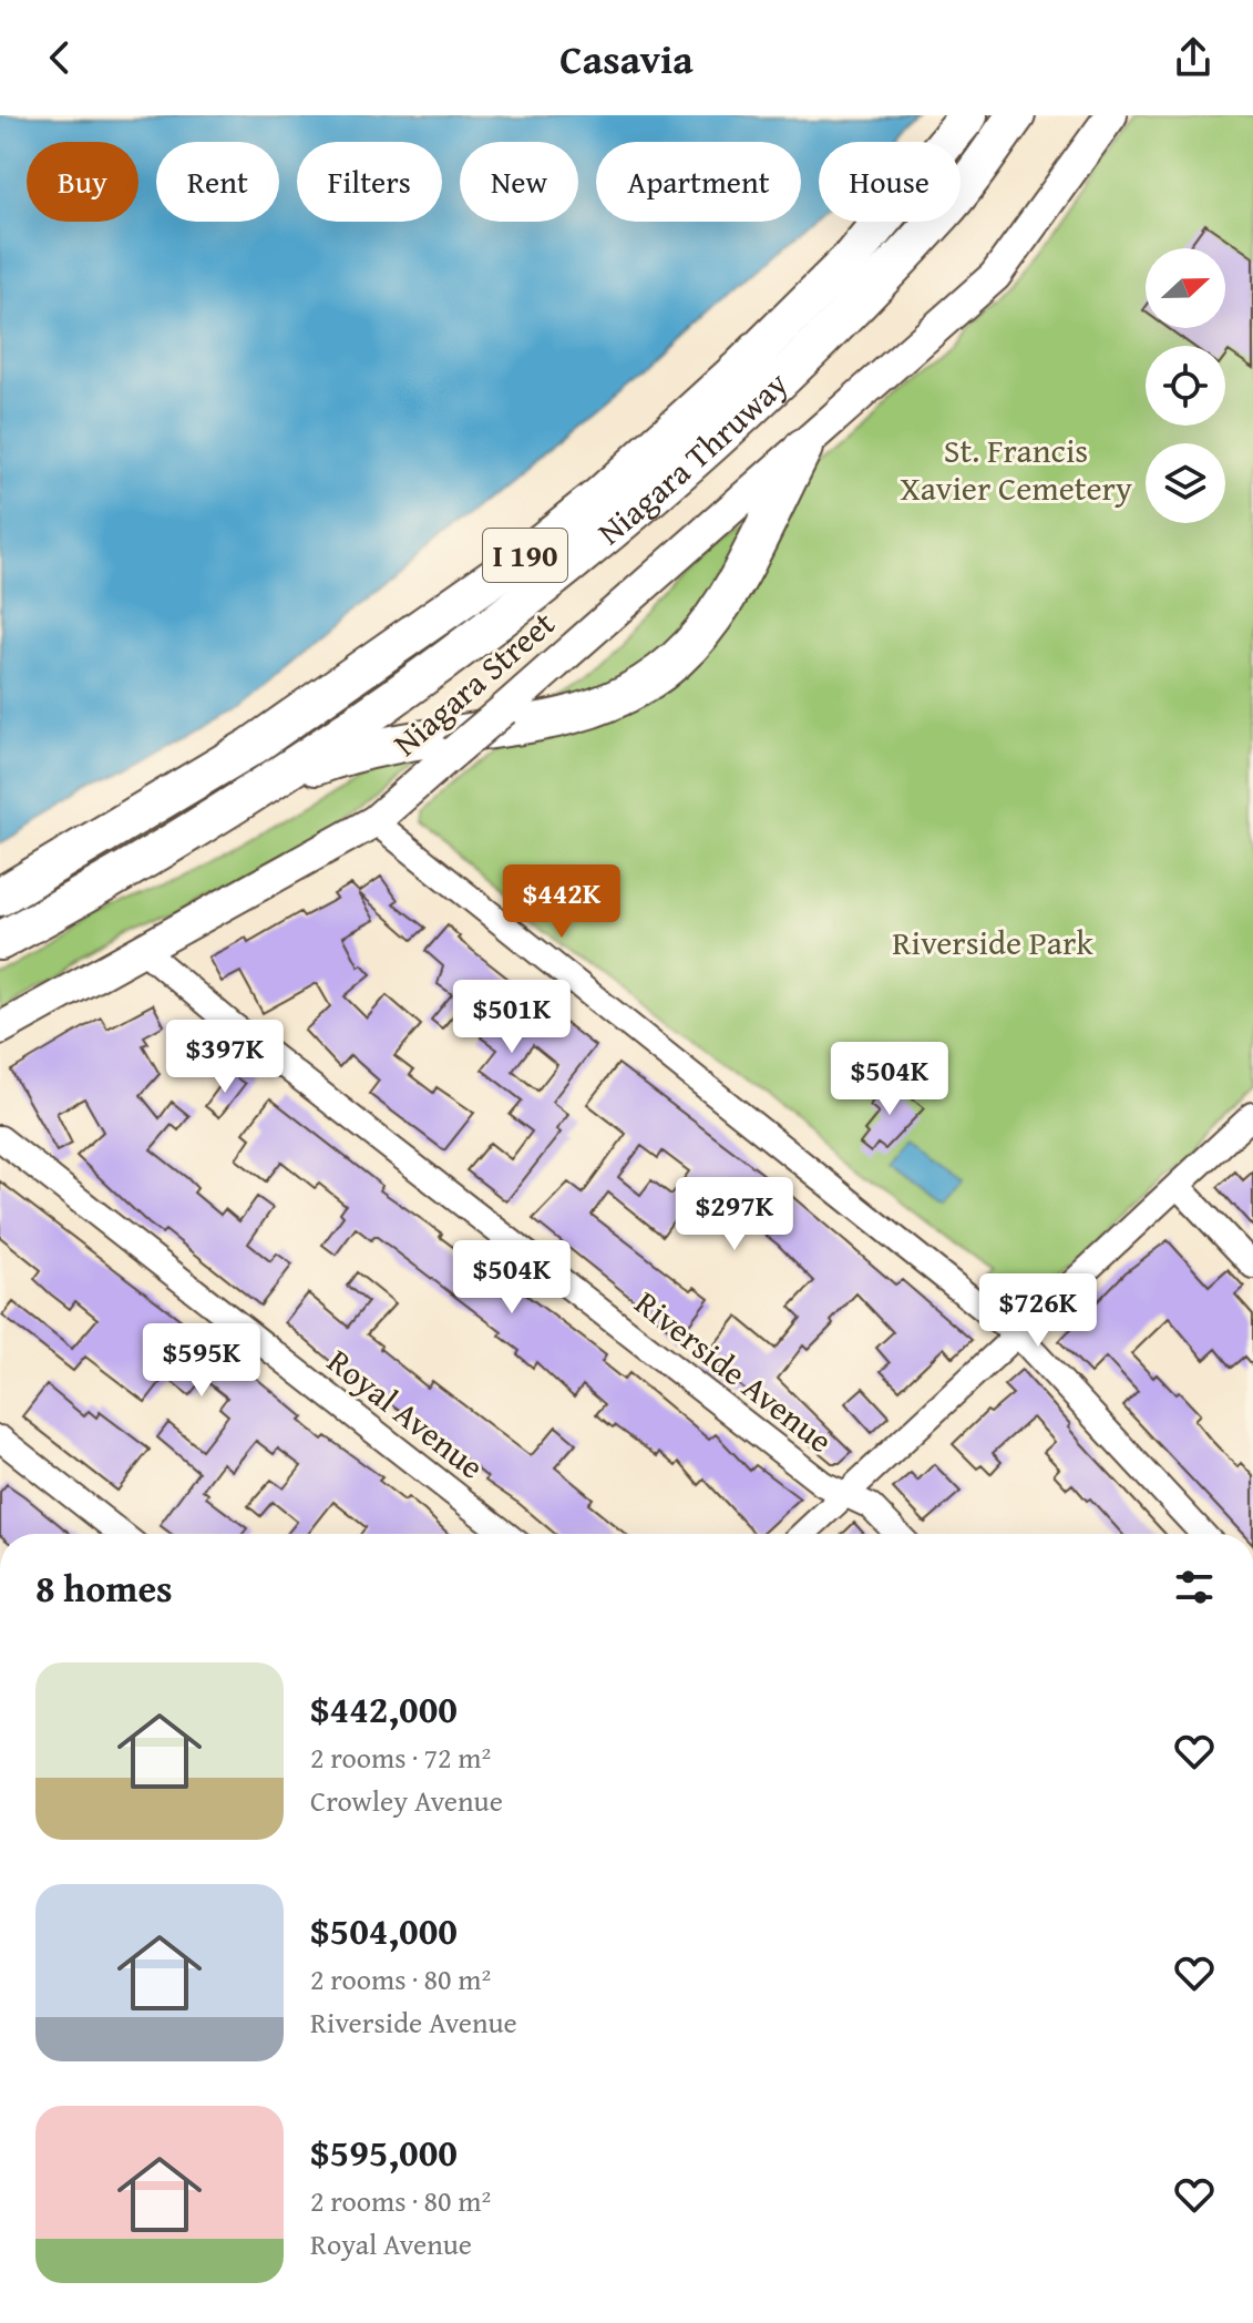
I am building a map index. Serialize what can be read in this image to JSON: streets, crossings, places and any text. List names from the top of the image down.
{
  "streets": {
    "highway": ["Niagara Thruway", "I 190"],
    "main road": ["Niagara Street"],
    "street": ["Riverside Avenue", "Royal Avenue"]
  },
  "crossings": [
    ["Niagara Street", "Riverside Avenue"]
  ],
  "parks": ["St. Francis Xavier Cemetery", "Riverside Park"],
  "north": "right",
  "page": {
    "header": "Casavia",
    "chip": [
      "Buy",
      "Rent",
      "Filters",
      "New",
      "Apartment",
      "House"
    ],
    "price": [
      "$442K",
      "$501K",
      "$397K",
      "$504K",
      "$297K",
      "$504K",
      "$726K",
      "$595K"
    ],
    "heading": "8 homes",
    "list": [
      {
        "name": "$442,000",
        "note": "2 rooms · 72 m² · Crowley Avenue"
      },
      {
        "name": "$504,000",
        "note": "2 rooms · 80 m² · Riverside Avenue"
      },
      {
        "name": "$595,000",
        "note": "2 rooms · 80 m² · Royal Avenue"
      }
    ]
  }
}
